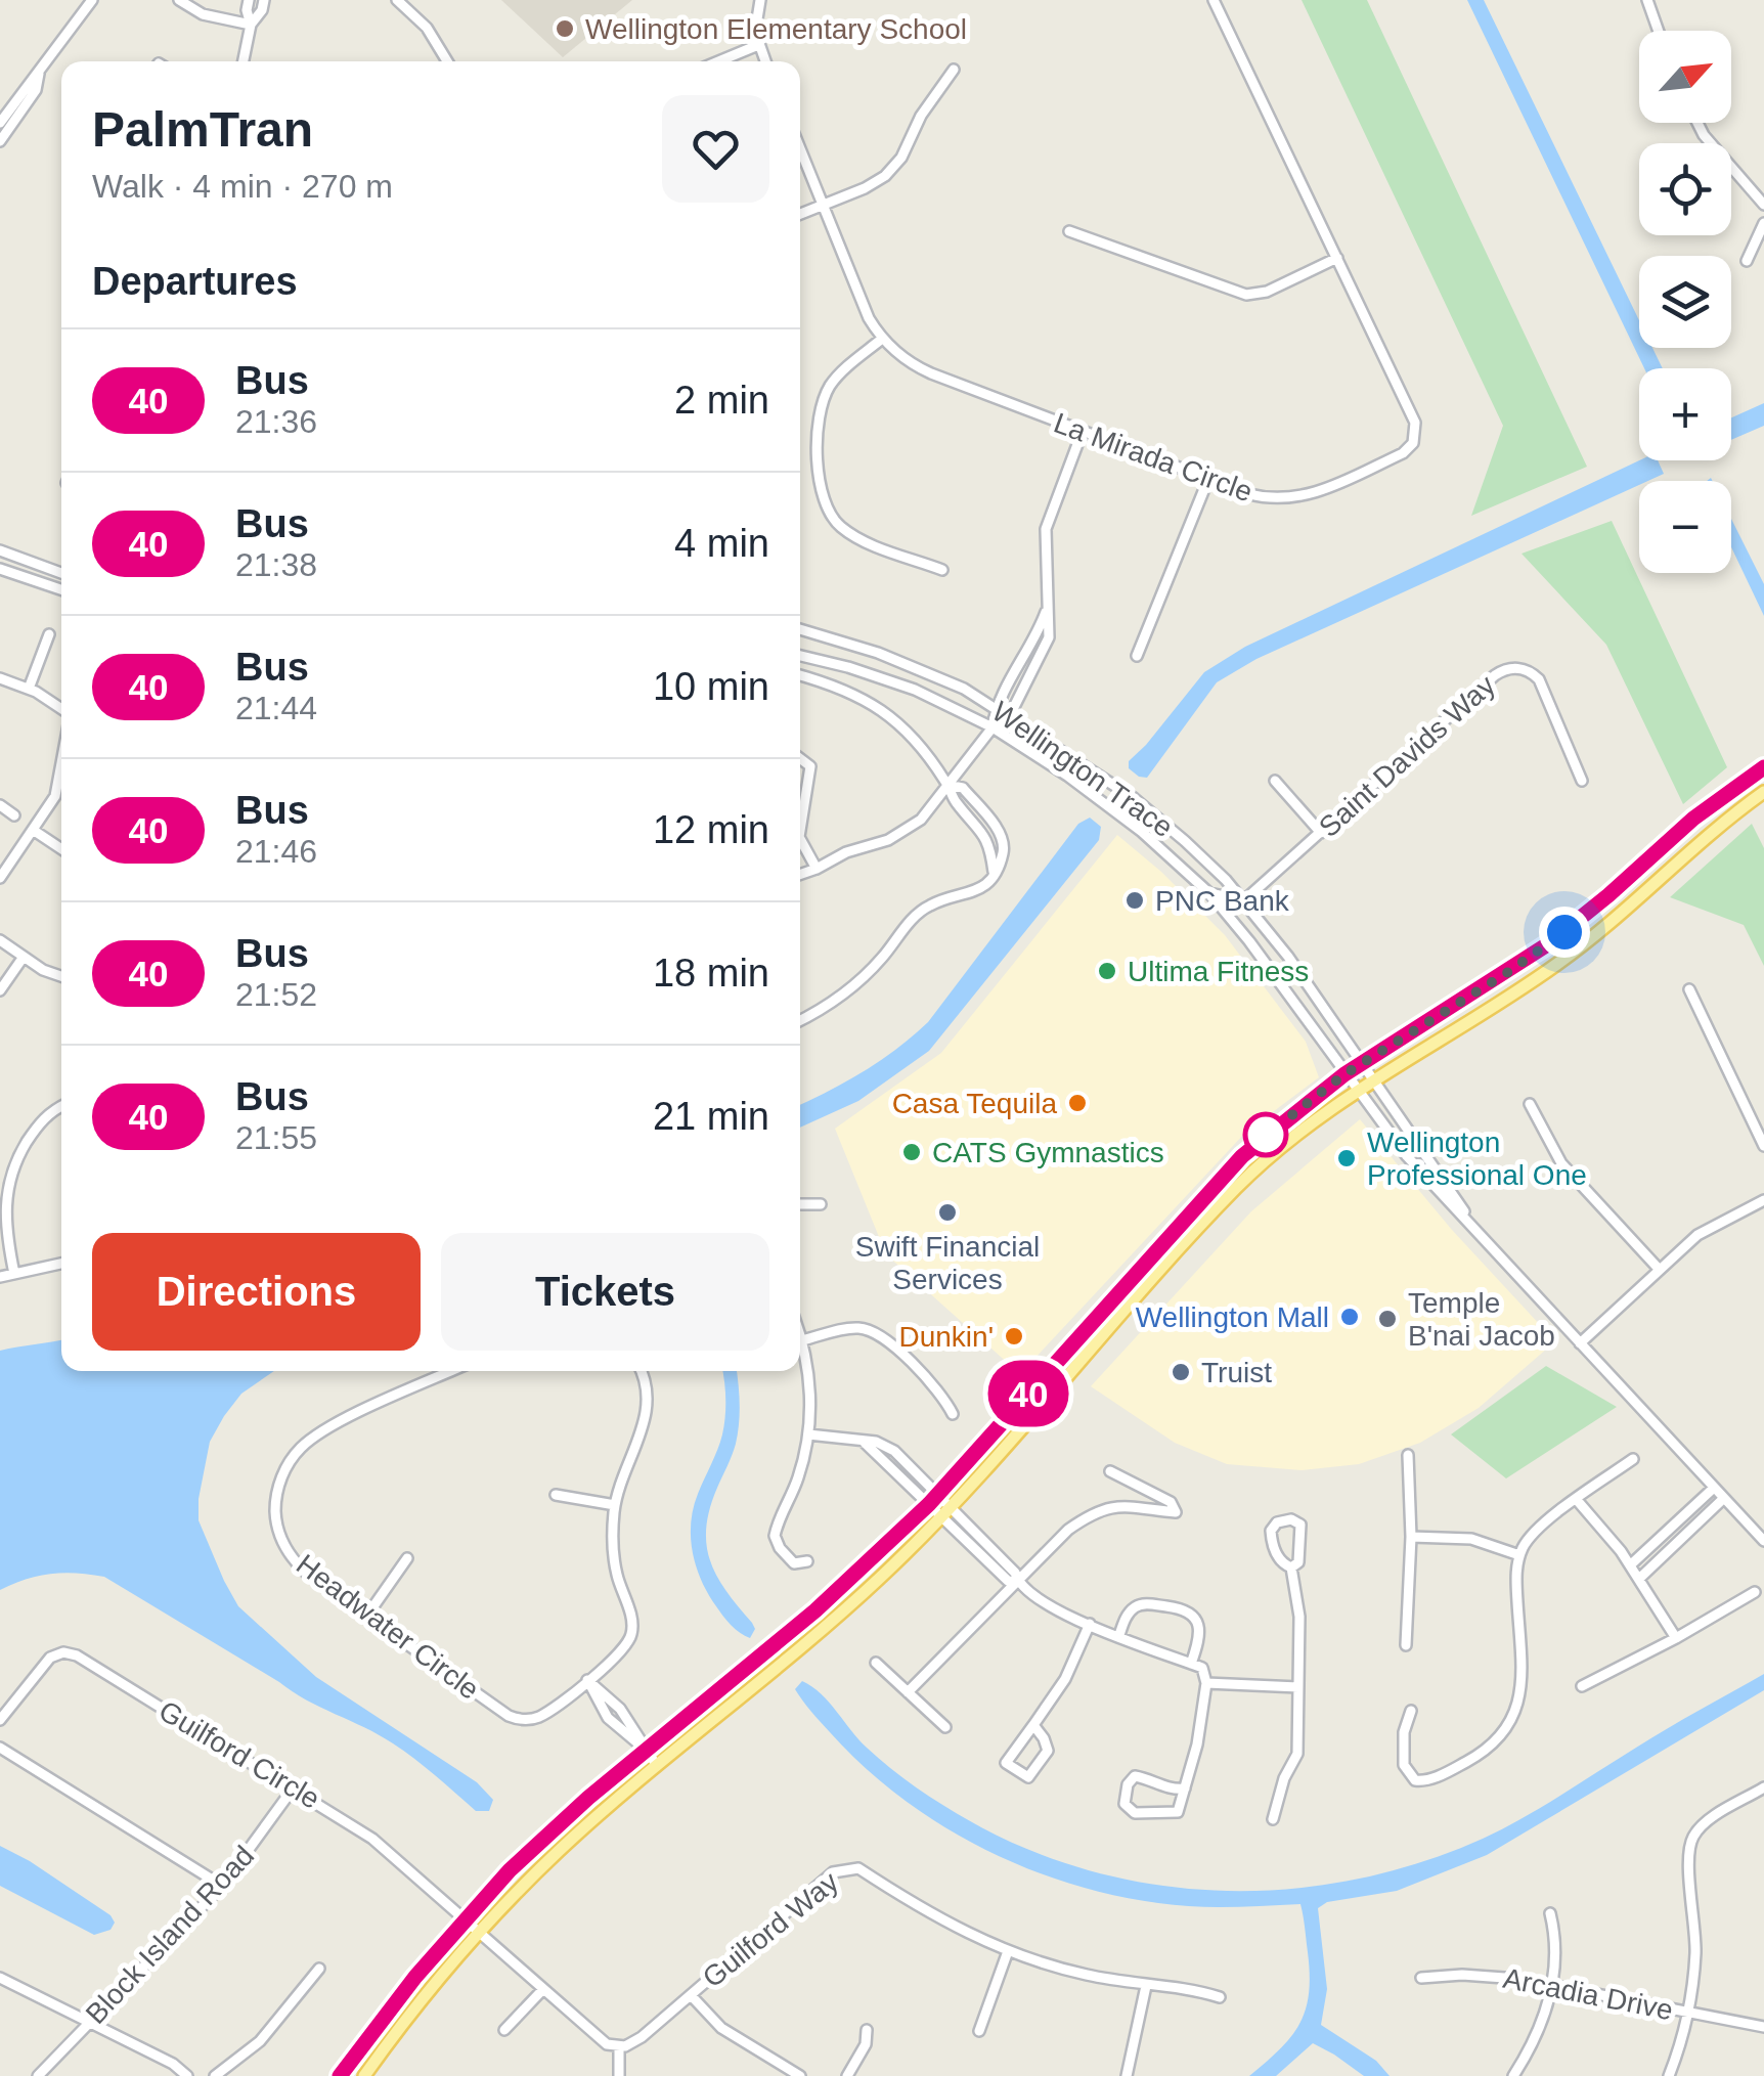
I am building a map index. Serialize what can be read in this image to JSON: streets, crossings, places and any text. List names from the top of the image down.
{
  "streets": {
    "street": [
      "La Mirada Circle",
      "Saint Davids Way",
      "Wellington Trace",
      "Headwater Circle",
      "Guilford Circle",
      "Guilford Way",
      "Block Island Road",
      "Arcadia Drive"
    ]
  },
  "crossings": [
    ["Saint Davids Way", "Wellington Trace"],
    ["Guilford Circle", "Block Island Road"]
  ],
  "places": [
    "Wellington Elementary School",
    "PNC Bank",
    "Ultima Fitness",
    "Casa Tequila",
    "CATS Gymnastics",
    "Wellington Professional One",
    "Swift Financial Services",
    "Wellington Mall",
    "Temple B'nai Jacob",
    "Dunkin'",
    "Truist"
  ],
  "lines": ["bus line 40"],
  "north": "top right",
  "page": {
    "on_map": "40",
    "map_buttons": ["+", "−"],
    "heading": [
      ["PalmTran", "Walk · 4 min · 270 m"],
      "Departures"
    ],
    "list": [
      {
        "mark": "40",
        "name": "Bus",
        "note": "21:36",
        "value": "2 min"
      },
      {
        "mark": "40",
        "name": "Bus",
        "note": "21:38",
        "value": "4 min"
      },
      {
        "mark": "40",
        "name": "Bus",
        "note": "21:44",
        "value": "10 min"
      },
      {
        "mark": "40",
        "name": "Bus",
        "note": "21:46",
        "value": "12 min"
      },
      {
        "mark": "40",
        "name": "Bus",
        "note": "21:52",
        "value": "18 min"
      },
      {
        "mark": "40",
        "name": "Bus",
        "note": "21:55",
        "value": "21 min"
      }
    ],
    "buttons": ["Directions", "Tickets"]
  }
}
